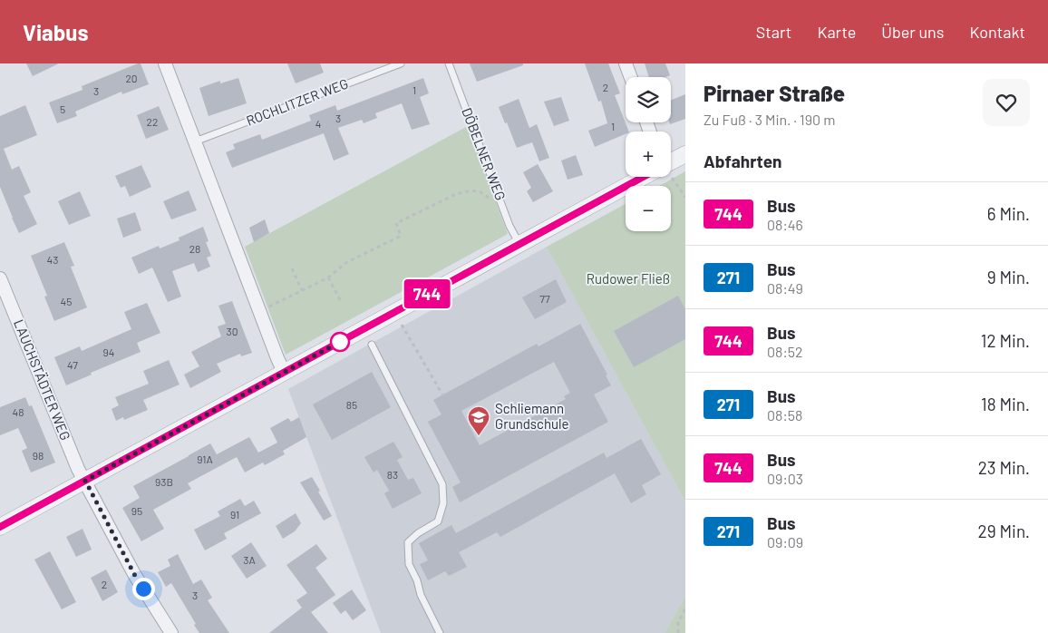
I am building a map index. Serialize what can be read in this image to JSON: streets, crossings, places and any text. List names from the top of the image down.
{
  "streets": {
    "street": ["LAUCHSTÄDTER WEG"],
    "lane": ["ROCHLITZER WEG", "DÖBELNER WEG"]
  },
  "parks": ["Rudower Fließ"],
  "places": {
    "school or university": ["Schliemann Grundschule"]
  },
  "lines": ["bus line 744"],
  "house_numbers": [
    "20",
    "2",
    "1",
    "3",
    "5",
    "3",
    "22",
    "4",
    "1",
    "28",
    "43",
    "77",
    "45",
    "30",
    "94",
    "47",
    "85",
    "48",
    "98",
    "91A",
    "83",
    "93B",
    "95",
    "91",
    "3A",
    "2",
    "3"
  ],
  "page": {
    "header": "Viabus",
    "nav": [
      "Start",
      "Karte",
      "Über uns",
      "Kontakt"
    ],
    "on_map": "744",
    "heading": [
      ["Pirnaer Straße", "Zu Fuß · 3 Min. · 190 m"],
      "Abfahrten"
    ],
    "map_buttons": ["+", "−"],
    "list": [
      {
        "mark": "744",
        "name": "Bus",
        "note": "08:46",
        "value": "6 Min."
      },
      {
        "mark": "271",
        "name": "Bus",
        "note": "08:49",
        "value": "9 Min."
      },
      {
        "mark": "744",
        "name": "Bus",
        "note": "08:52",
        "value": "12 Min."
      },
      {
        "mark": "271",
        "name": "Bus",
        "note": "08:58",
        "value": "18 Min."
      },
      {
        "mark": "744",
        "name": "Bus",
        "note": "09:03",
        "value": "23 Min."
      },
      {
        "mark": "271",
        "name": "Bus",
        "note": "09:09",
        "value": "29 Min."
      }
    ]
  }
}
